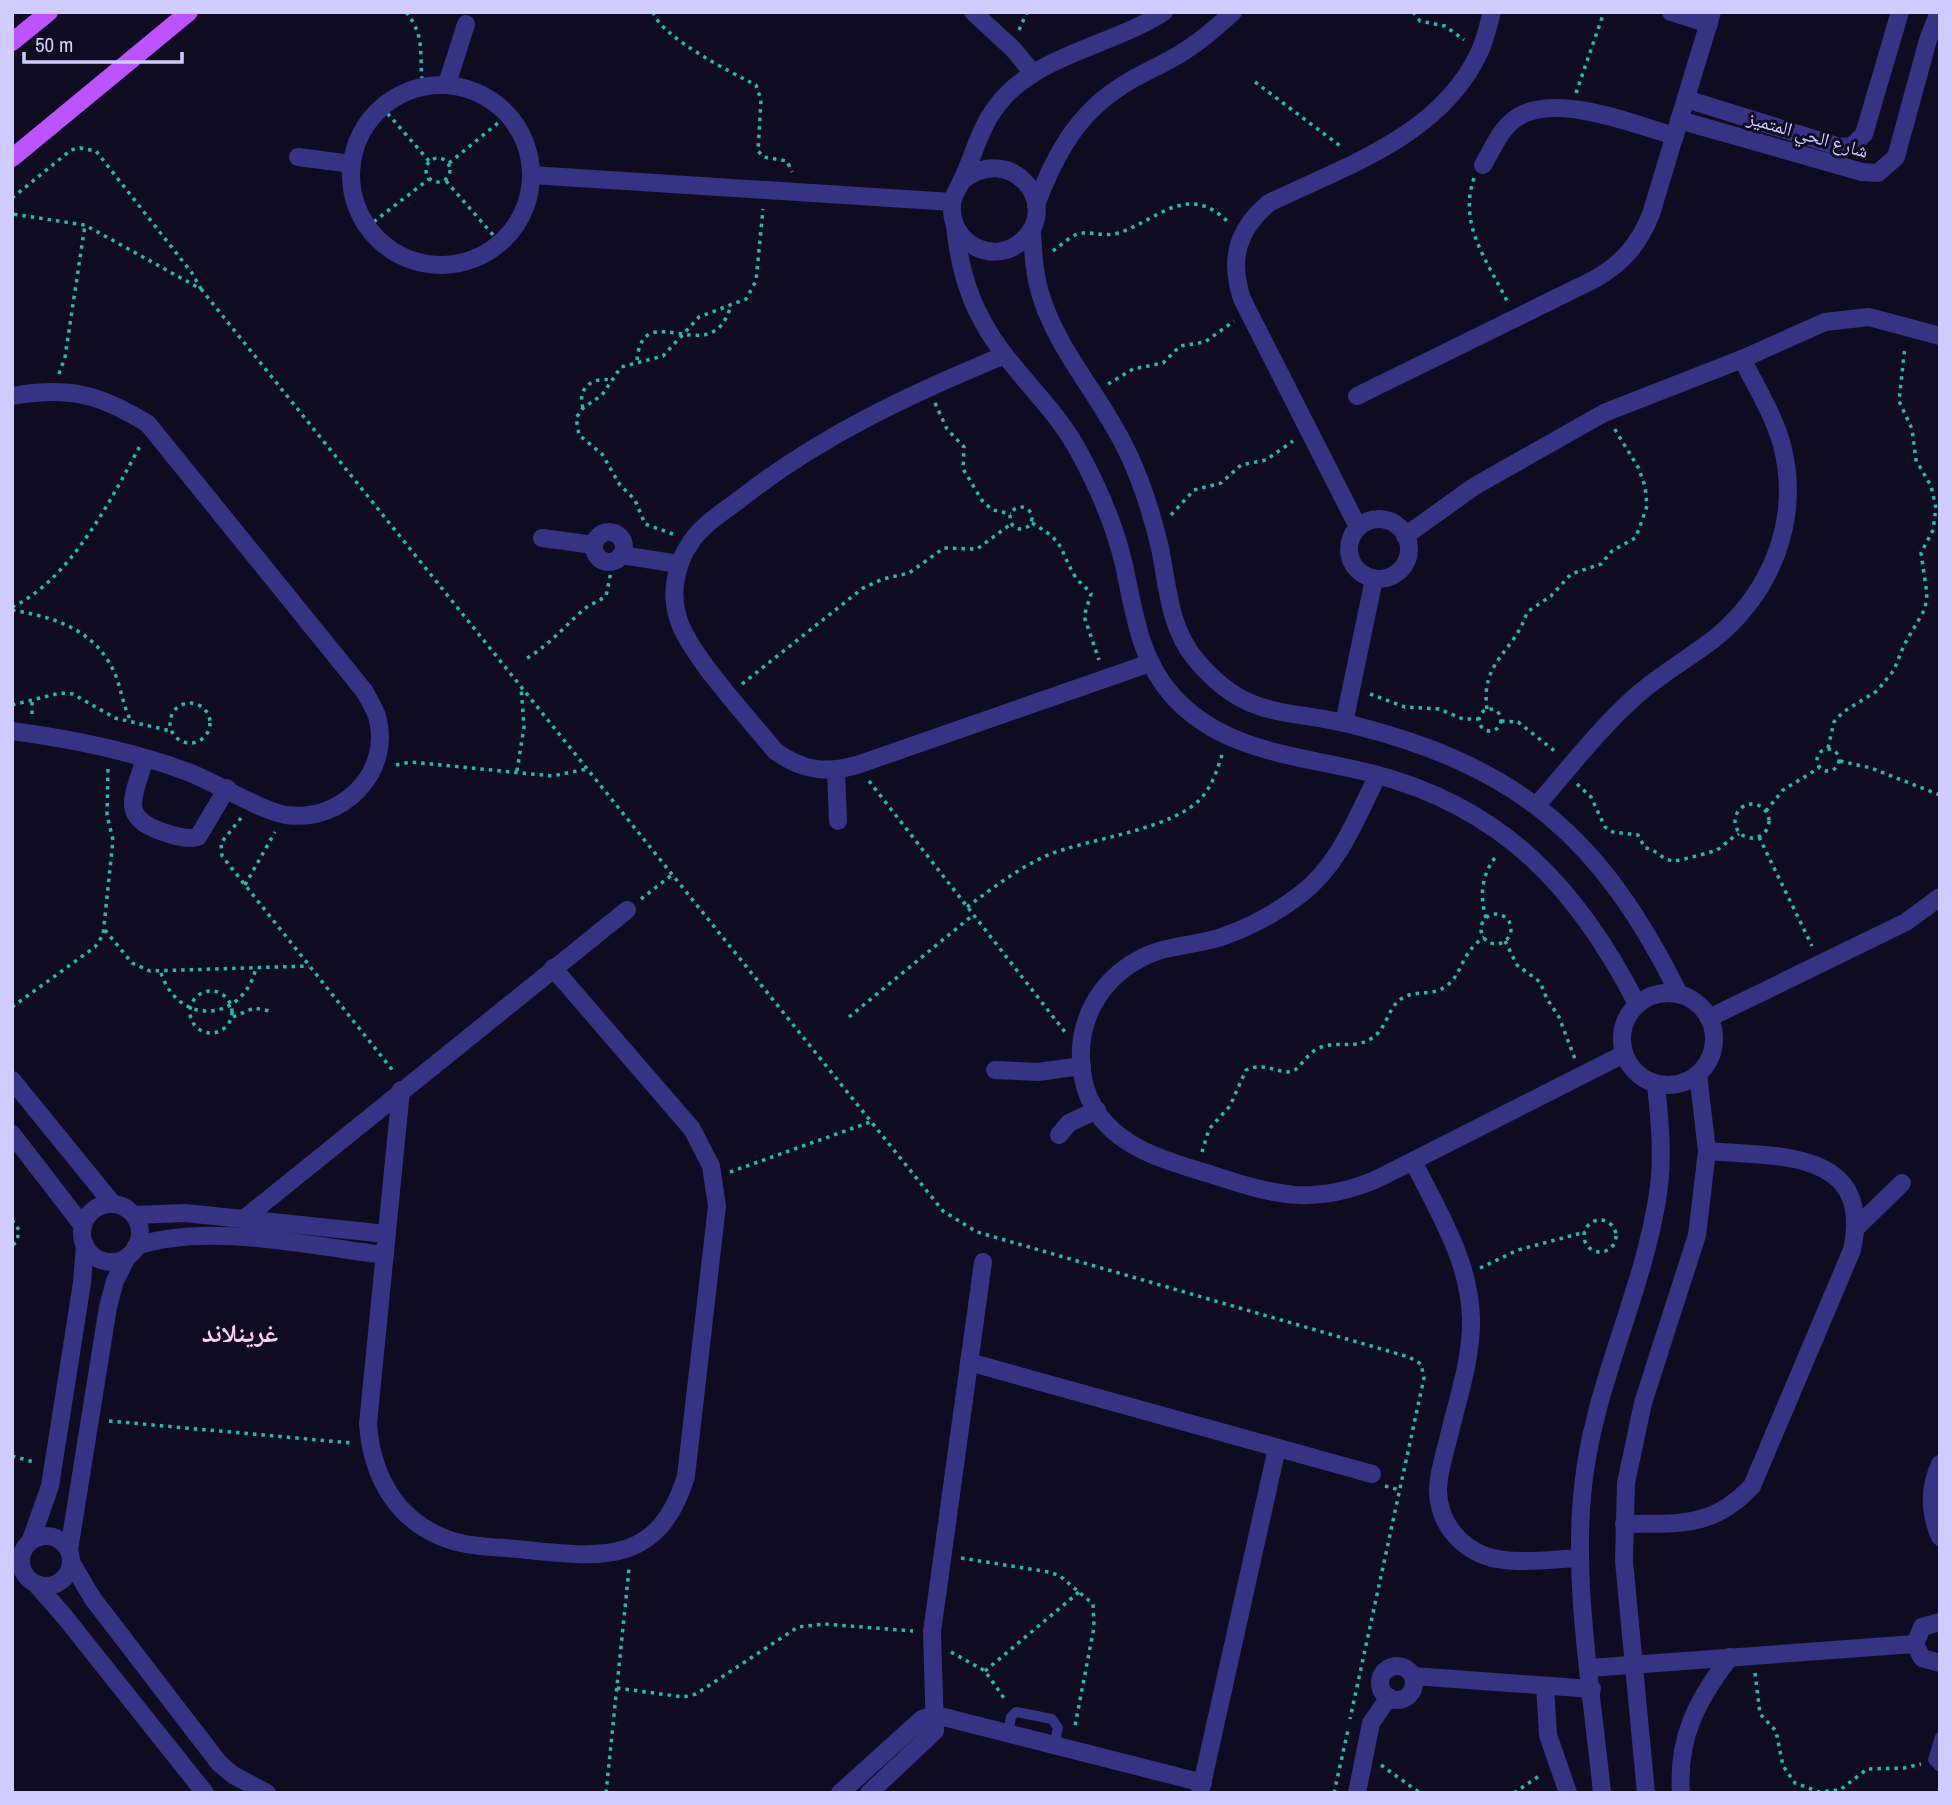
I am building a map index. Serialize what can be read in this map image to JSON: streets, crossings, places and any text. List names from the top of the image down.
{
  "streets": {
    "street": ["شارع الحي المتميز"]
  },
  "districts": ["غرينلاند"],
  "scale_bar": "50 m"
}
